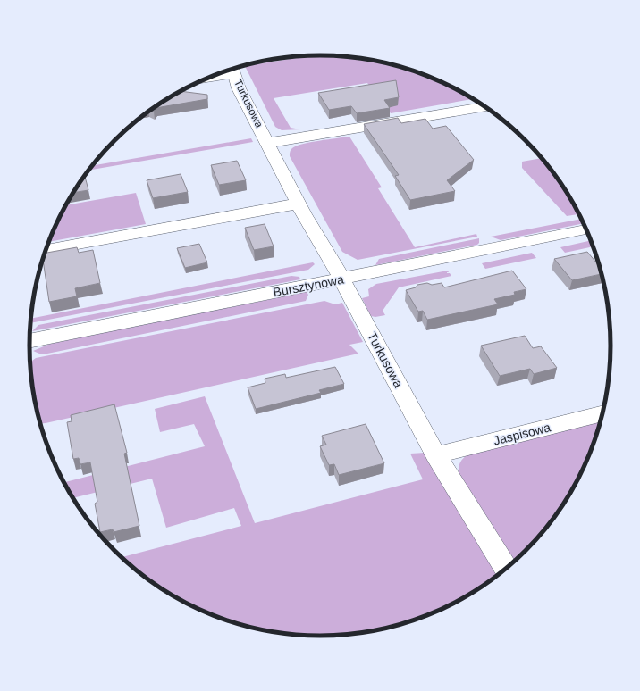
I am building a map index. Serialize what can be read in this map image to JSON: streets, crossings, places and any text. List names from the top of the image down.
{
  "streets": {
    "street": ["Turkusowa", "Bursztynowa", "Jaspisowa"]
  },
  "crossings": [
    ["Turkusowa", "Bursztynowa"],
    ["Turkusowa", "Jaspisowa"]
  ]
}
